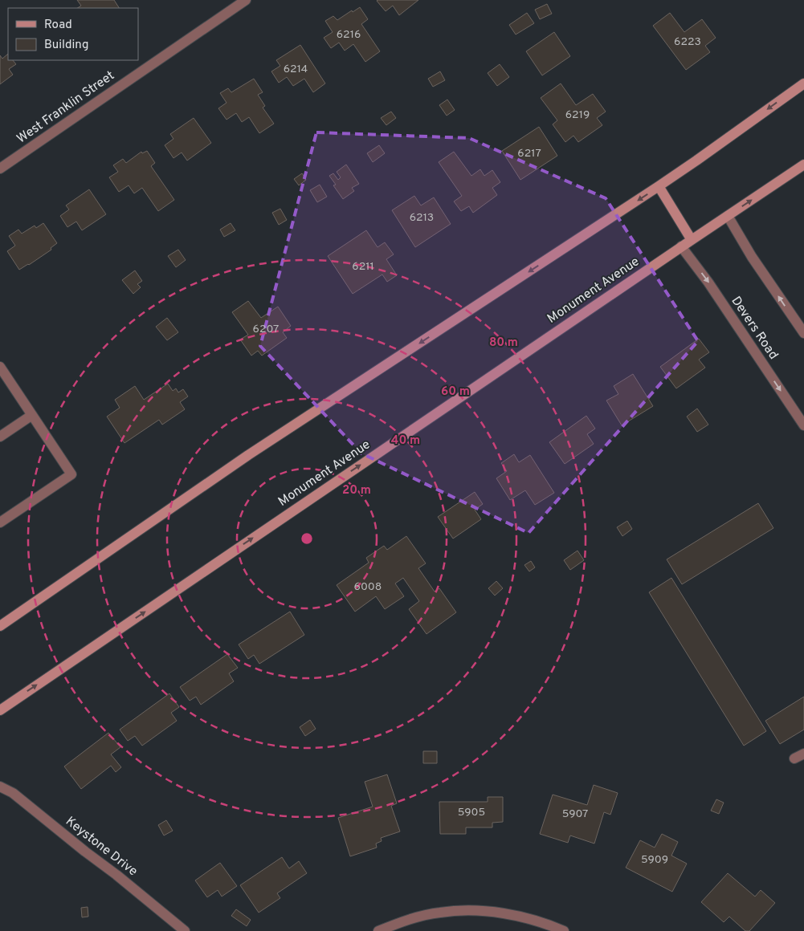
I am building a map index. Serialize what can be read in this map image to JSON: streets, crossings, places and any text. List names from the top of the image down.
{
  "streets": {
    "street": [
      "West Franklin Street",
      "Monument Avenue",
      "Devers Road",
      "Keystone Drive"
    ]
  },
  "crossings": [
    ["Monument Avenue", "Devers Road"]
  ],
  "house_numbers": [
    "6216",
    "6223",
    "6214",
    "6219",
    "6217",
    "6213",
    "6211",
    "6207",
    "6008",
    "5905",
    "5907",
    "5909"
  ],
  "legend": ["Road", "Building"],
  "rings": [
    "80 m",
    "60 m",
    "40 m",
    "20 m"
  ]
}
